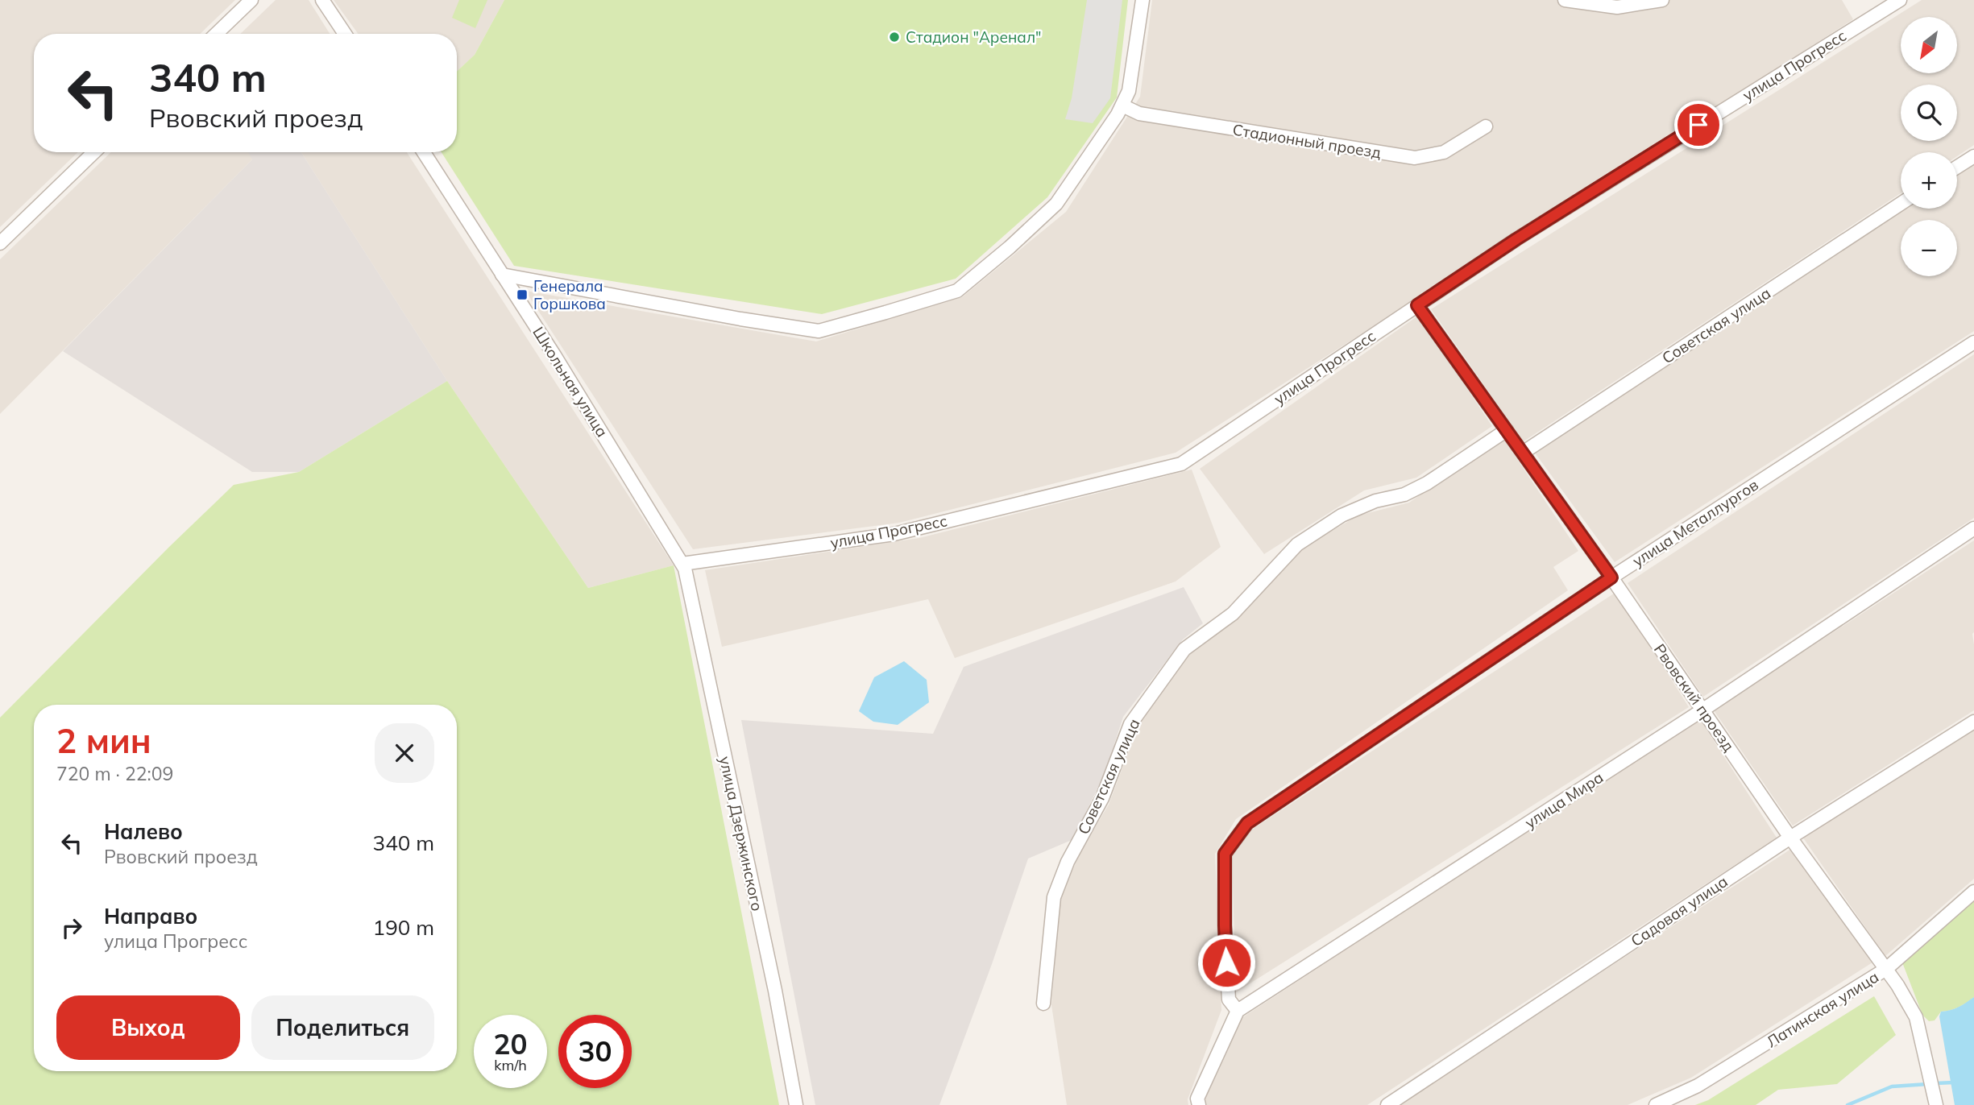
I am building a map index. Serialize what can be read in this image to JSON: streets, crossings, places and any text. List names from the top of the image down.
{
  "streets": {
    "street": [
      "улица Прогресс",
      "Стадионный проезд",
      "Советская улица",
      "Школьная улица",
      "улица Металлургов",
      "Рвовский проезд",
      "улица Мира",
      "улица Дзержинского",
      "Садовая улица",
      "Латинская улица"
    ]
  },
  "crossings": [
    ["улица Прогресс", "Школьная улица"],
    ["улица Прогресс", "Рвовский проезд"],
    ["улица Прогресс", "улица Дзержинского"],
    ["Советская улица", "Рвовский проезд"],
    ["Школьная улица", "улица Дзержинского"],
    ["улица Металлургов", "Рвовский проезд"],
    ["улица Металлургов", "улица Мира"],
    ["Рвовский проезд", "улица Мира"],
    ["Рвовский проезд", "Садовая улица"],
    ["Рвовский проезд", "Латинская улица"]
  ],
  "places": {
    "other": ["Стадион \"Аренал\""],
    "transit": ["Генерала Горшкова"]
  },
  "north": "bottom left",
  "page": {
    "map_buttons": ["+", "−"],
    "turn": ["340 m", "Рвовский проезд"],
    "heading": ["2 мин", "720 m · 22:09"],
    "list": [
      {
        "name": "Налево",
        "note": "Рвовский проезд",
        "value": "340 m"
      },
      {
        "name": "Направо",
        "note": "улица Прогресс",
        "value": "190 m"
      }
    ],
    "buttons": ["Выход", "Поделиться"],
    "speed": "20 km/h",
    "limit": "30"
  }
}
